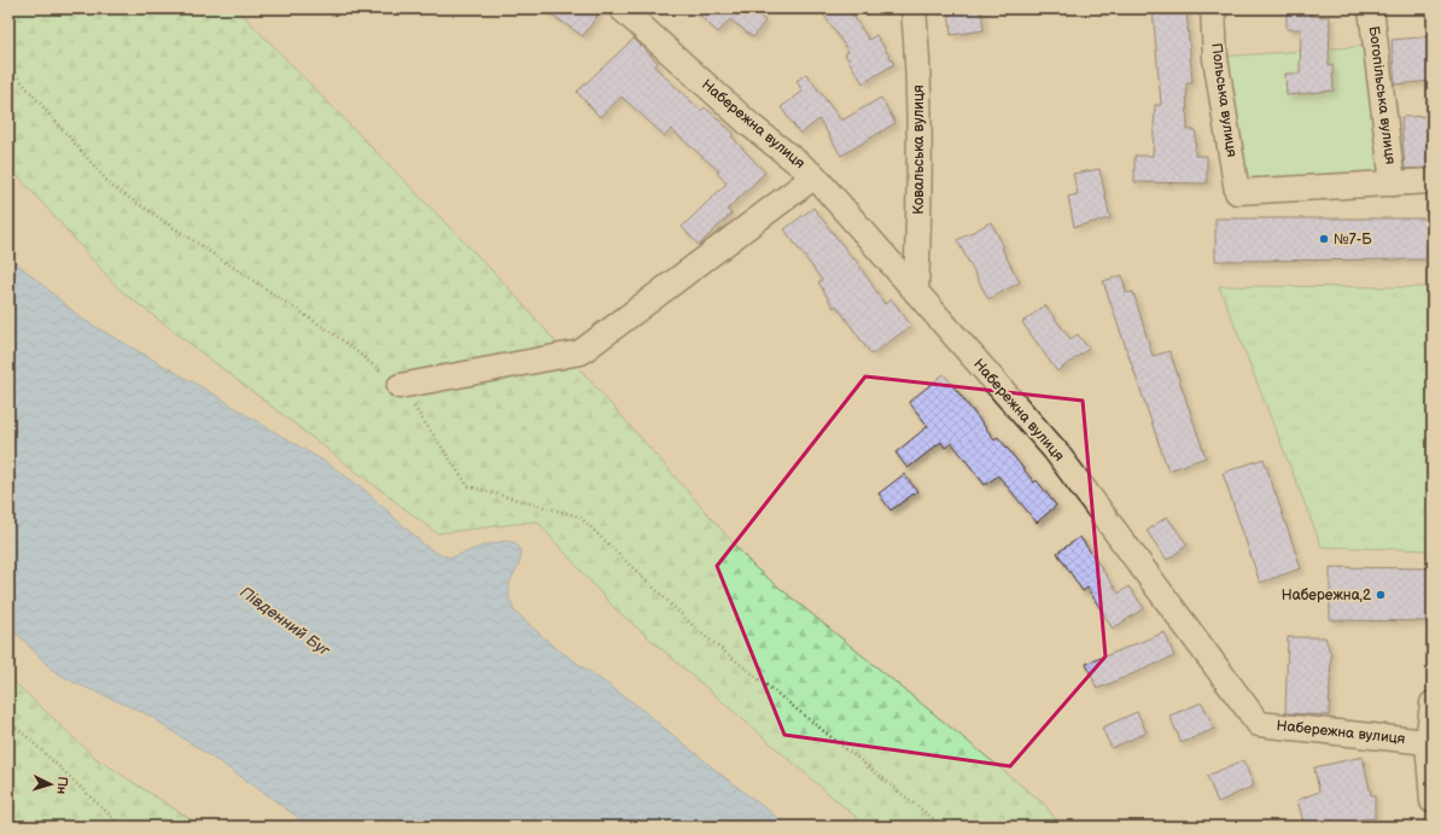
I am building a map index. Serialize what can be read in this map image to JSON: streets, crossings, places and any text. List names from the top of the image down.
{
  "streets": {
    "street": [
      "Богопільська вулиця",
      "Польська вулиця",
      "Набережна вулиця",
      "Ковальська вулиця"
    ]
  },
  "crossings": [
    ["Богопільська вулиця", "Польська вулиця"],
    ["Набережна вулиця", "Ковальська вулиця"]
  ],
  "water": ["Південний Буг"],
  "places": ["№7-Б", "Набережна,2"],
  "north": "right"
}
